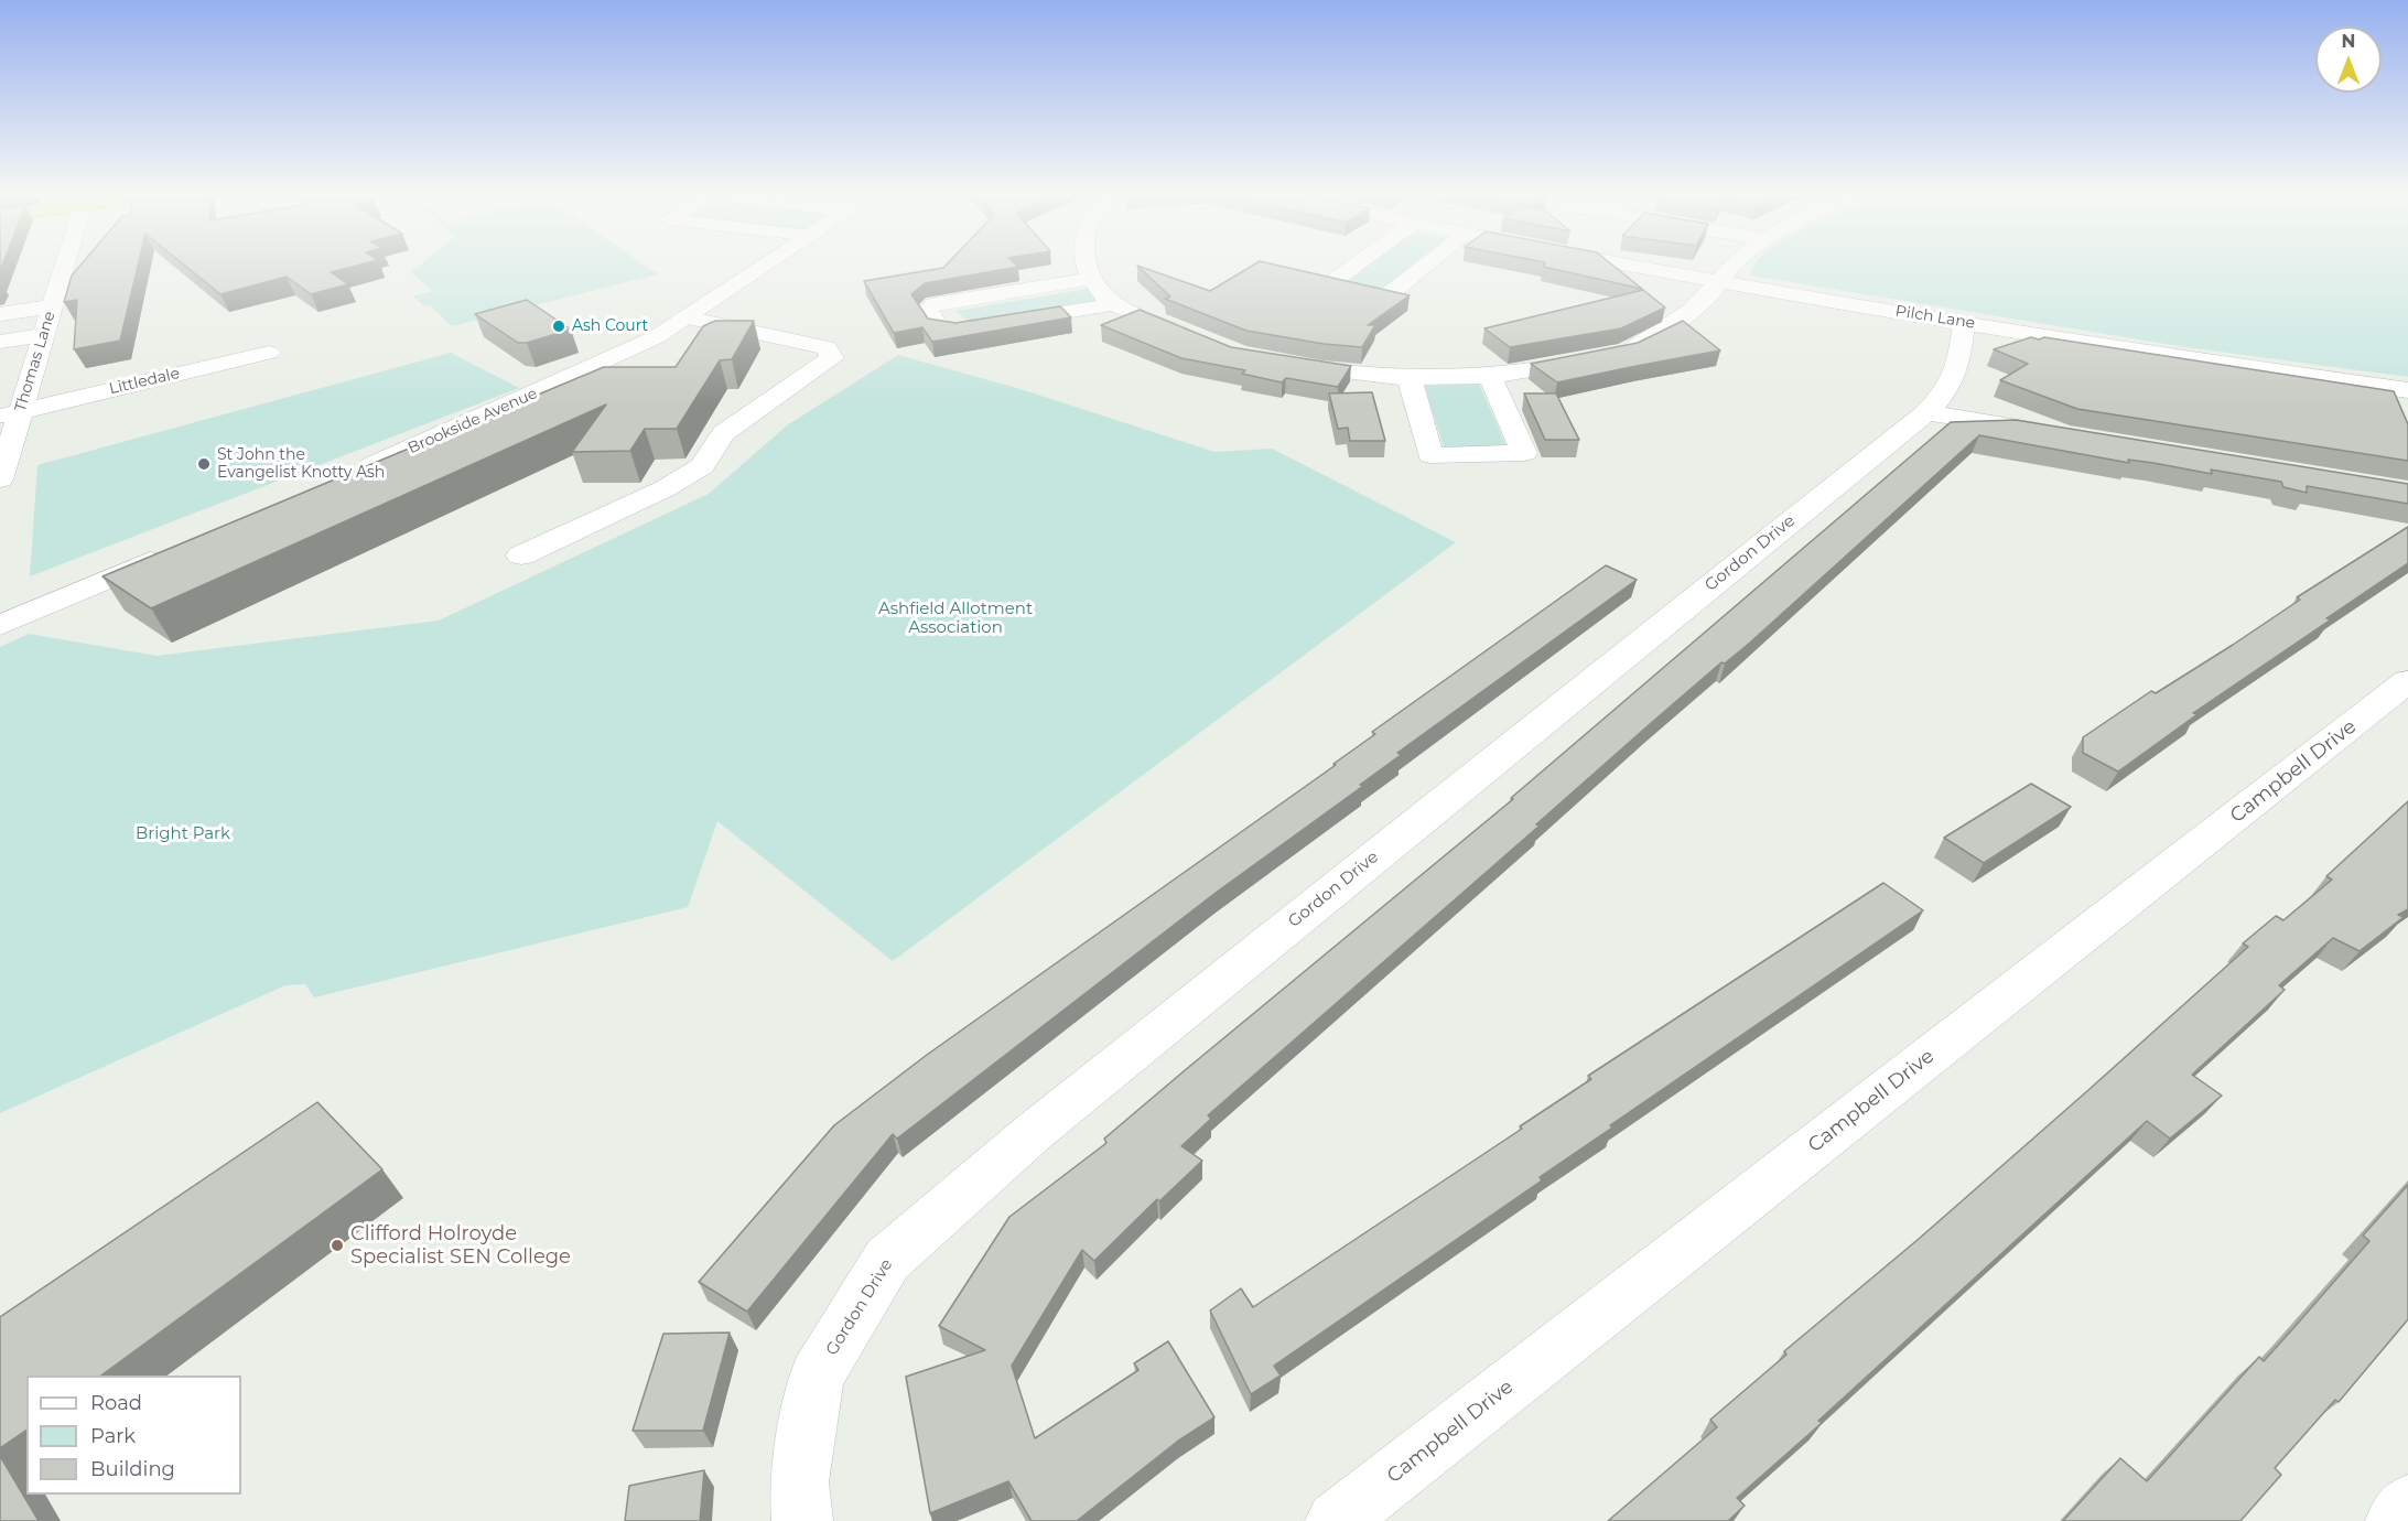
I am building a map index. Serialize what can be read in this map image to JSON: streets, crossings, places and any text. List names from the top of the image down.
{
  "streets": {
    "street": [
      "Pilch Lane",
      "Thomas Lane",
      "Littledale",
      "Brookside Avenue",
      "Gordon Drive",
      "Campbell Drive"
    ]
  },
  "crossings": [
    ["Pilch Lane", "Gordon Drive"],
    ["Thomas Lane", "Littledale"]
  ],
  "parks": ["Ashfield Allotment Association", "Bright Park"],
  "places": ["Ash Court", "St John the Evangelist Knotty Ash", "Clifford Holroyde Specialist SEN College"],
  "legend": ["Road", "Park", "Building"],
  "north": "top"
}
